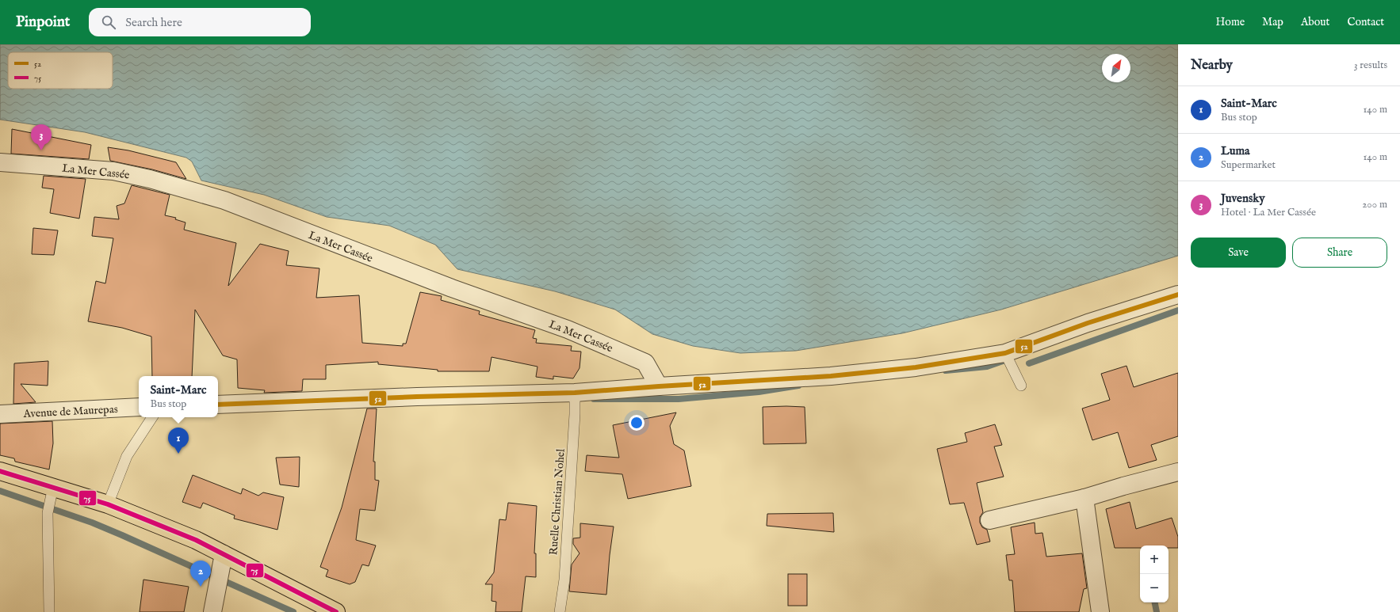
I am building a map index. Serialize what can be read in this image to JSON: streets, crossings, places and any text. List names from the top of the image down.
{
  "streets": {
    "street": ["La Mer Cassée", "Avenue de Maurepas"],
    "lane": ["Ruelle Christian Nohel"]
  },
  "lines": ["transit line 52", "transit line 75"],
  "legend": ["52", "75"],
  "north": "top right",
  "page": {
    "header": "Pinpoint",
    "search": "Search here",
    "nav": [
      "Home",
      "Map",
      "About",
      "Contact"
    ],
    "heading": ["Nearby", "3 results"],
    "list": [
      {
        "mark": "1",
        "name": "Saint-Marc",
        "note": "Bus stop",
        "value": "140 m"
      },
      {
        "mark": "2",
        "name": "Luma",
        "note": "Supermarket",
        "value": "140 m"
      },
      {
        "mark": "3",
        "name": "Juvensky",
        "note": "Hotel · La Mer Cassée",
        "value": "200 m"
      }
    ],
    "pins": ["3", "1", "2"],
    "buttons": ["Save", "Share"],
    "popup": ["Saint-Marc", "Bus stop"],
    "map_buttons": ["+", "−"]
  }
}
